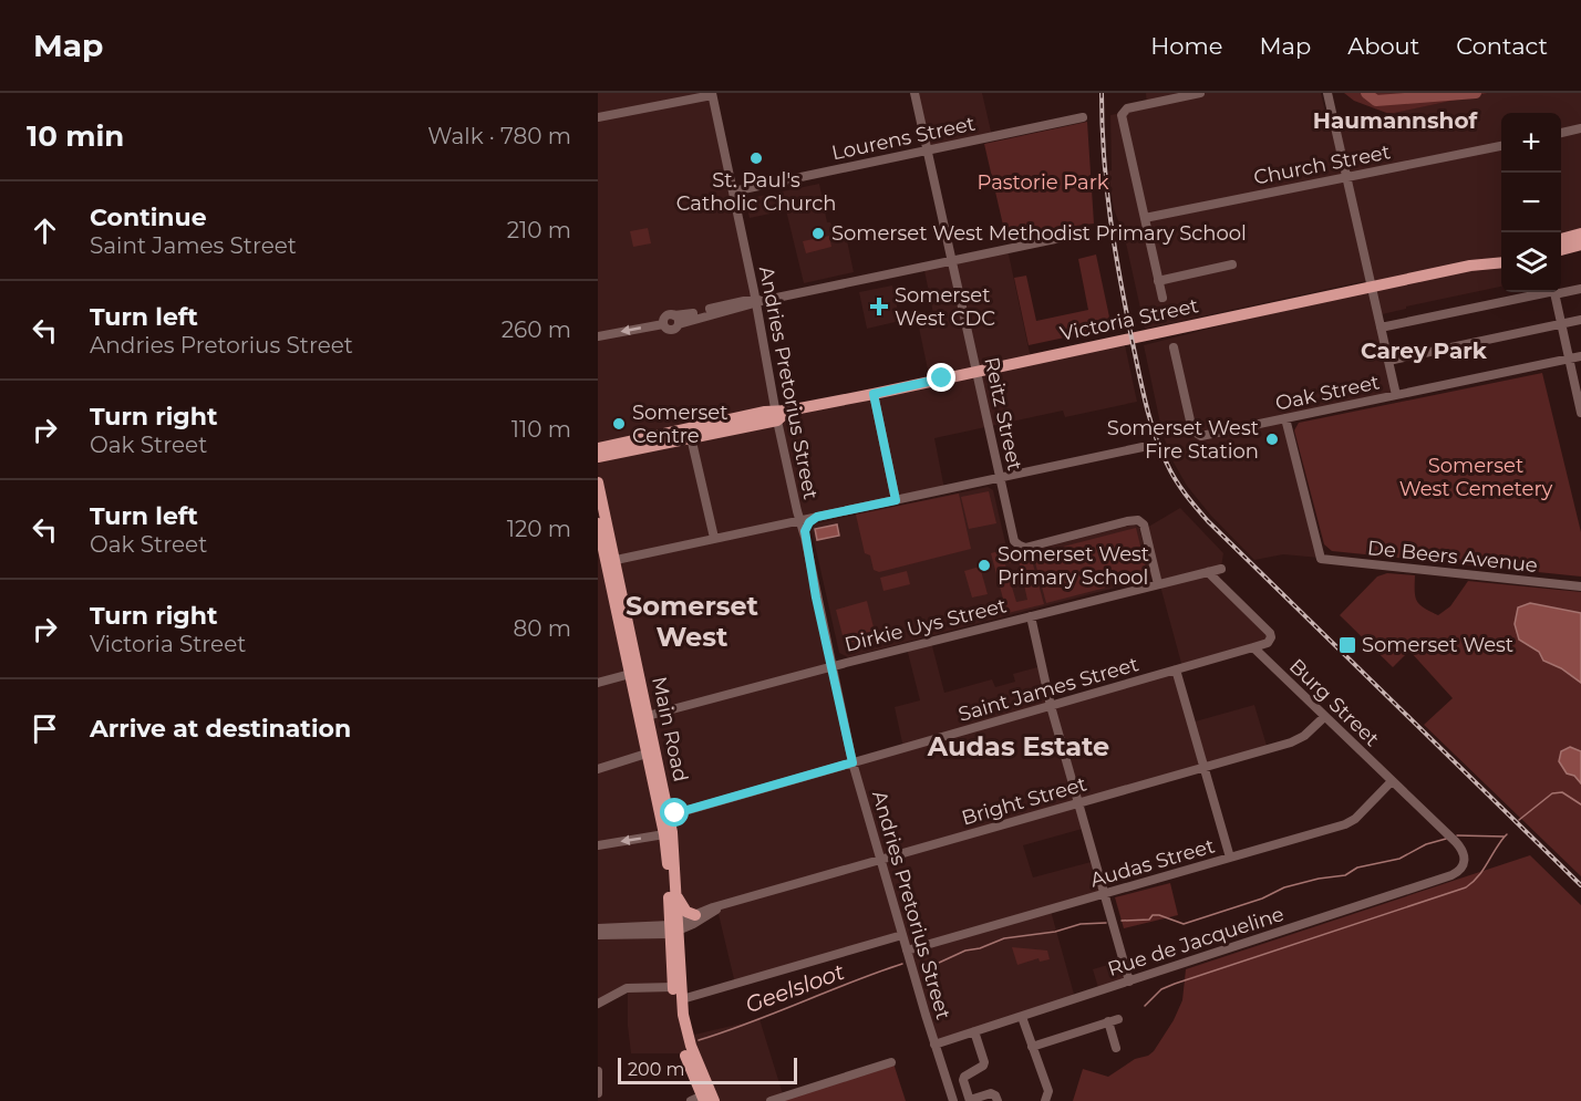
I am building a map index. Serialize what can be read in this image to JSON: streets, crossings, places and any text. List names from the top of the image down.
{
  "streets": {
    "main road": ["Victoria Street", "Main Road"],
    "street": [
      "Lourens Street",
      "Church Street",
      "Andries Pretorius Street",
      "Oak Street",
      "Reitz Street",
      "De Beers Avenue",
      "Dirkie Uys Street",
      "Saint James Street",
      "Burg Street",
      "Bright Street",
      "Audas Street",
      "Rue de Jacqueline"
    ]
  },
  "crossings": [
    ["Lourens Street", "Andries Pretorius Street"],
    ["Lourens Street", "Reitz Street"],
    ["Victoria Street", "Andries Pretorius Street"],
    ["Victoria Street", "Reitz Street"],
    ["Andries Pretorius Street", "Dirkie Uys Street"],
    ["Andries Pretorius Street", "Saint James Street"],
    ["Andries Pretorius Street", "Bright Street"],
    ["Andries Pretorius Street", "Audas Street"],
    ["Andries Pretorius Street", "Rue de Jacqueline"],
    ["Oak Street", "De Beers Avenue"],
    ["Reitz Street", "Dirkie Uys Street"],
    ["Dirkie Uys Street", "Main Road"],
    ["Saint James Street", "Burg Street"],
    ["Saint James Street", "Main Road"],
    ["Burg Street", "Bright Street"],
    ["Burg Street", "Audas Street"],
    ["Burg Street", "Rue de Jacqueline"],
    ["Main Road", "Bright Street"]
  ],
  "districts": [
    "Haumannshof",
    "Carey Park",
    "Somerset West",
    "Audas Estate"
  ],
  "water": ["Geelsloot"],
  "parks": ["Pastorie Park", "Somerset West Cemetery"],
  "places": {
    "other": [
      "St. Paul's Catholic Church",
      "Somerset West Methodist Primary School",
      "Somerset Centre",
      "Somerset West Fire Station",
      "Somerset West Primary School"
    ],
    "health": ["Somerset West CDC"],
    "transit": ["Somerset West"]
  },
  "scale_bar": "200 m",
  "page": {
    "header": "Map",
    "nav": [
      "Home",
      "Map",
      "About",
      "Contact"
    ],
    "heading": ["10 min", "Walk · 780 m"],
    "map_buttons": ["+", "−"],
    "list": [
      ["Continue", "Saint James Street", "210 m"],
      ["Turn left", "Andries Pretorius Street", "260 m"],
      ["Turn right", "Oak Street", "110 m"],
      ["Turn left", "Oak Street", "120 m"],
      ["Turn right", "Victoria Street", "80 m"],
      "Arrive at destination"
    ],
    "scale": "200 m"
  }
}
